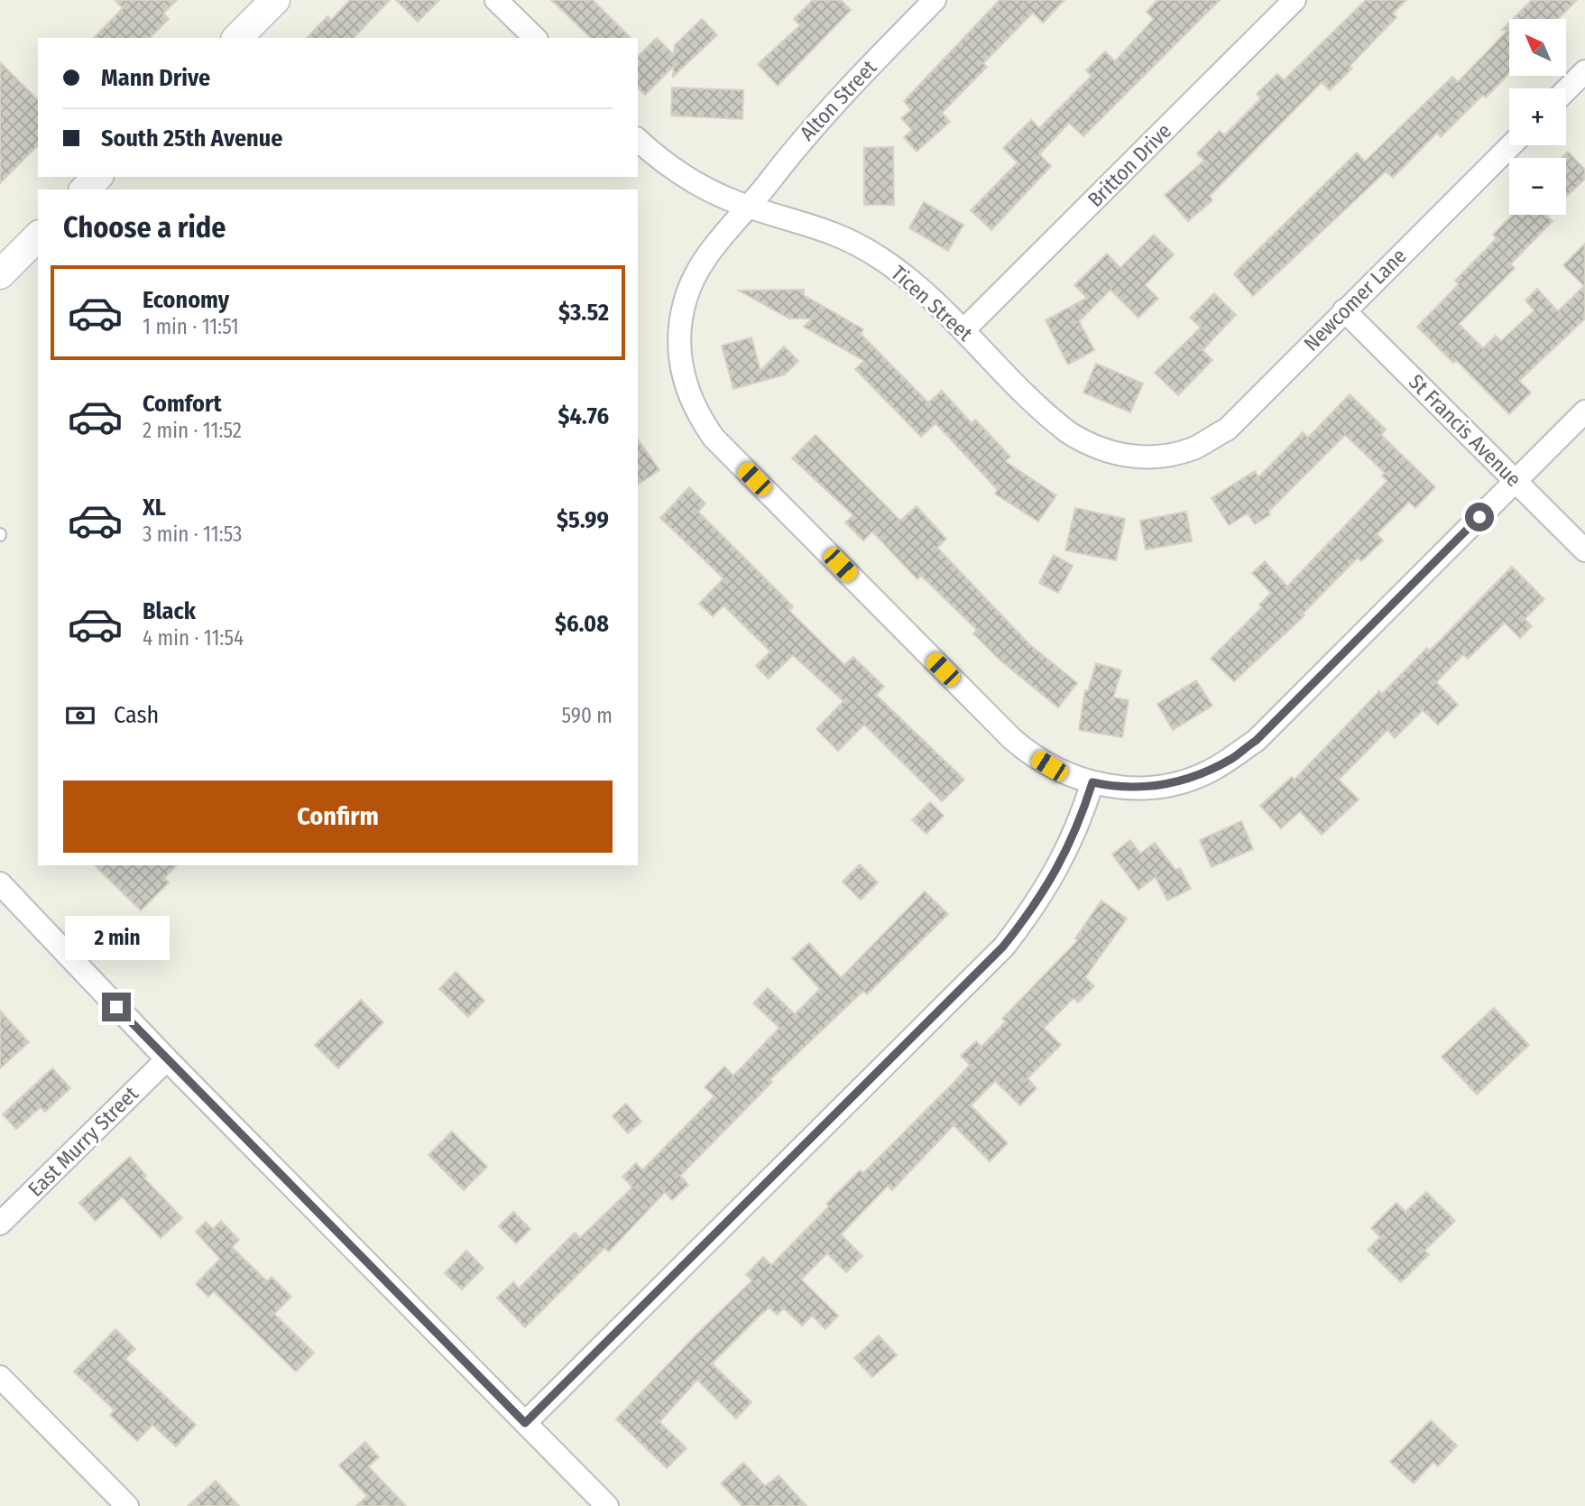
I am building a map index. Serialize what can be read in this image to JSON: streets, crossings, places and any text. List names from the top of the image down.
{
  "streets": {
    "street": [
      "Alton Street",
      "Britton Drive",
      "Newcomer Lane",
      "Ticen Street",
      "St Francis Avenue",
      "East Murry Street"
    ]
  },
  "crossings": [
    ["Alton Street", "Ticen Street"],
    ["Alton Street", "St Francis Avenue"],
    ["Britton Drive", "Ticen Street"],
    ["Newcomer Lane", "Ticen Street"],
    ["Newcomer Lane", "St Francis Avenue"]
  ],
  "north": "top left",
  "page": {
    "map_buttons": ["+", "−"],
    "banner": ["Mann Drive", "South 25th Avenue"],
    "heading": "Choose a ride",
    "list": [
      {
        "name": "Economy",
        "note": "1 min · 11:51",
        "value": "$3.52"
      },
      {
        "name": "Comfort",
        "note": "2 min · 11:52",
        "value": "$4.76"
      },
      {
        "name": "XL",
        "note": "3 min · 11:53",
        "value": "$5.99"
      },
      {
        "name": "Black",
        "note": "4 min · 11:54",
        "value": "$6.08"
      }
    ],
    "pay": ["Cash", "590 m"],
    "buttons": "Confirm",
    "bubble": "2 min"
  }
}
